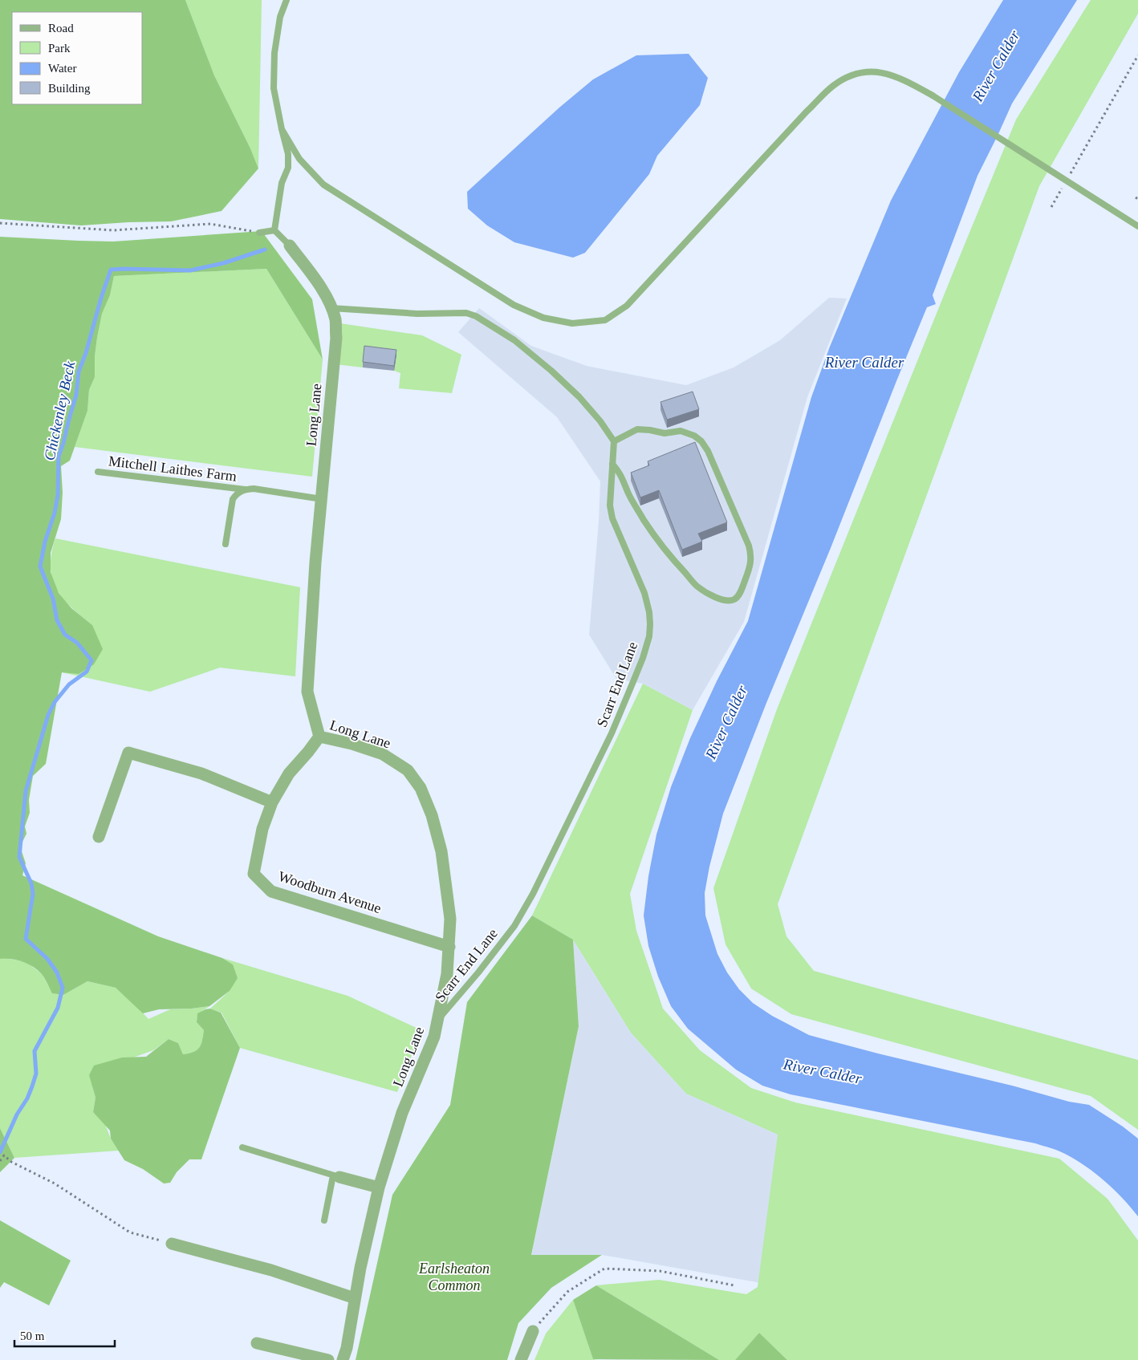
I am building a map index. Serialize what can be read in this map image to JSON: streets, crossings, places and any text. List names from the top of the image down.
{
  "streets": {
    "street": ["Long Lane", "Woodburn Avenue"],
    "lane": ["Mitchell Laithes Farm", "Scarr End Lane"]
  },
  "crossings": [
    ["Long Lane", "Mitchell Laithes Farm"],
    ["Long Lane", "Scarr End Lane"],
    ["Long Lane", "Woodburn Avenue"]
  ],
  "water": ["River Calder", "Chickenley Beck"],
  "parks": ["Earlsheaton Common"],
  "legend": [
    "Road",
    "Park",
    "Water",
    "Building"
  ],
  "scale_bar": "50 m"
}
